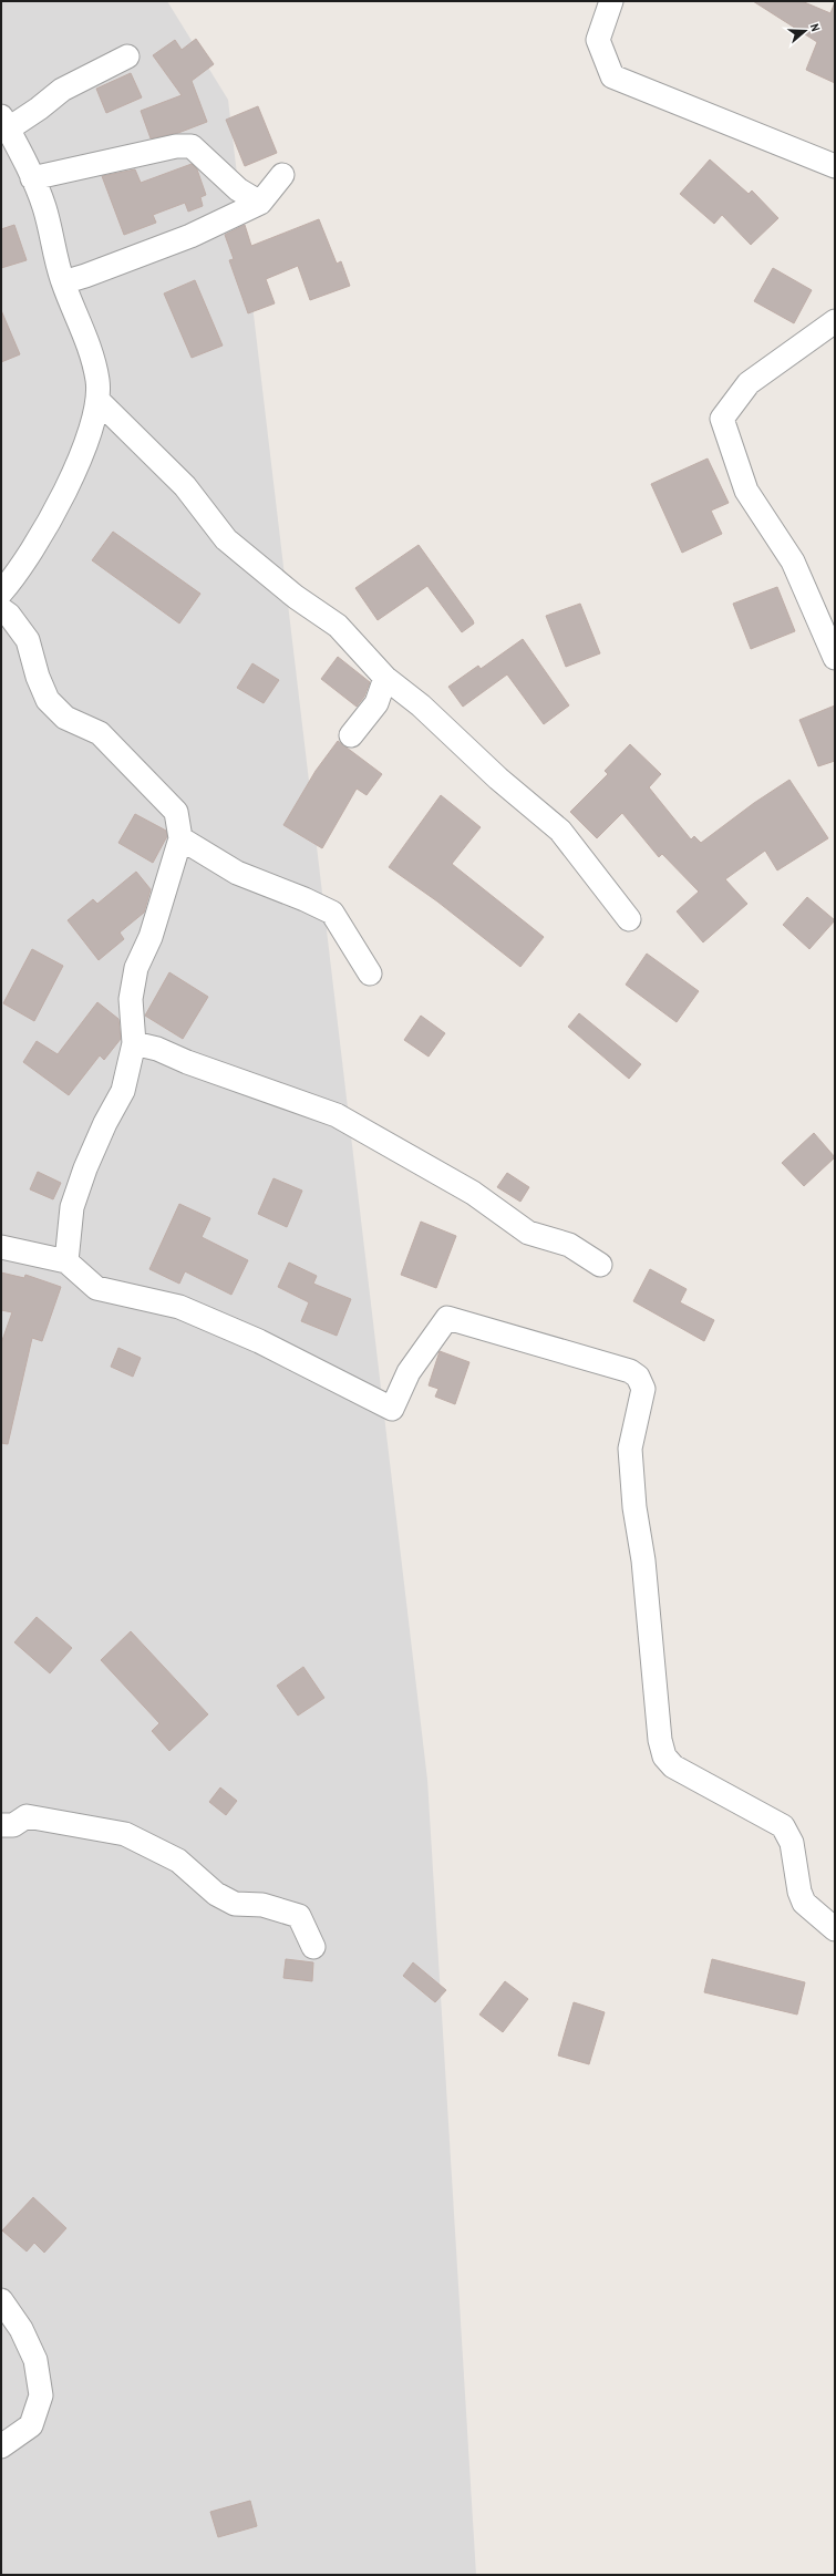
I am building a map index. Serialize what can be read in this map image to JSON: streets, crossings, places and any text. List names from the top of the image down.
{
  "north": "right"
}
